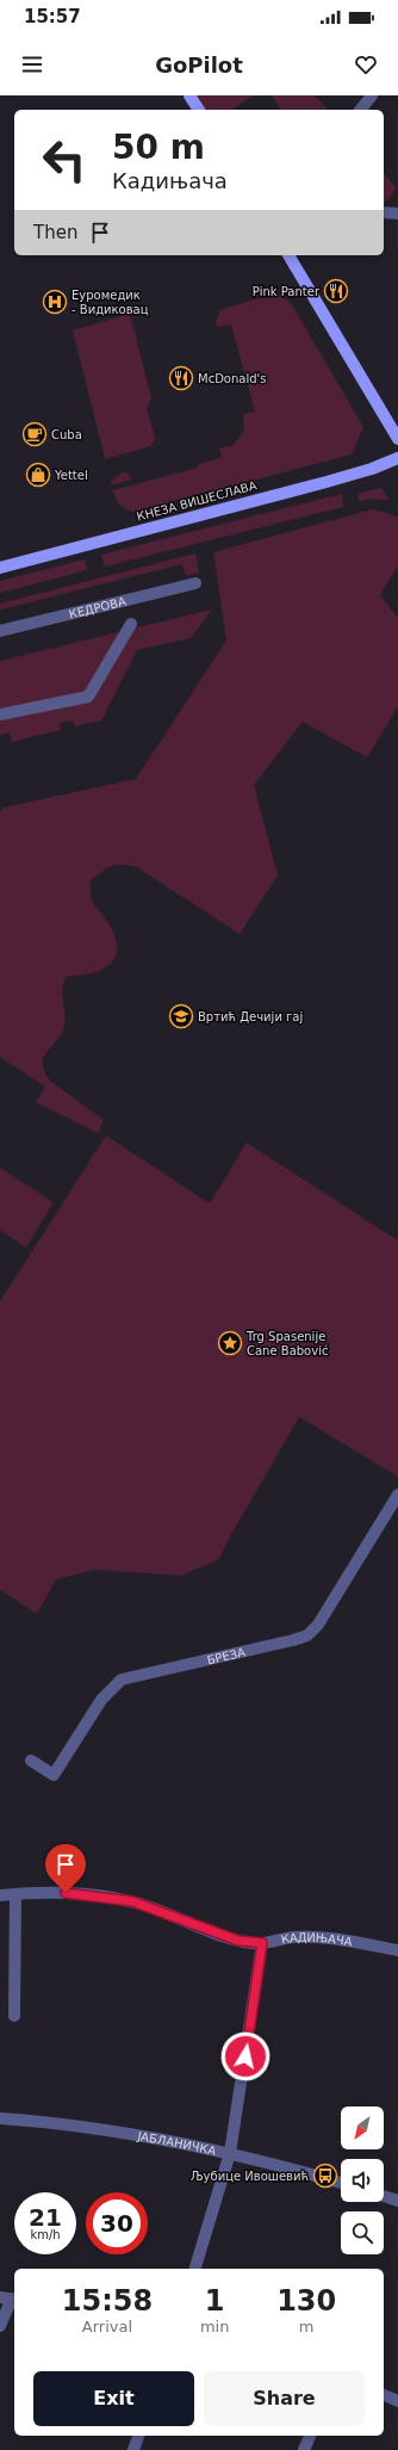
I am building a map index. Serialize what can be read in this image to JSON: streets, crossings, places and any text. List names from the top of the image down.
{
  "streets": {
    "main road": ["КНЕЗА ВИШЕСЛАВА"],
    "street": [
      "КЕДРОВА",
      "БРЕЗА",
      "КАДИЊАЧА",
      "ЈАБЛАНИЧКА"
    ]
  },
  "places": {
    "restaurant": ["Pink Panter", "McDonald's"],
    "hospital": ["Еуромедик - Видиковац"],
    "cafe": ["Cuba"],
    "shop": ["Yettel"],
    "school or university": ["Вртић Дечији гај"],
    "place": ["Trg Spasenije Cane Babović"],
    "bus stop": ["Љубице Ивошевић"]
  },
  "north": "bottom left",
  "page": {
    "status": "15:57",
    "header": "GoPilot",
    "turn": ["50 m", "Кадињача"],
    "then": "Then",
    "speed": "21 km/h",
    "limit": "30",
    "eta": [
      "15:58",
      "Arrival",
      "1",
      "min",
      "130",
      "m"
    ],
    "buttons": ["Exit", "Share"]
  }
}
